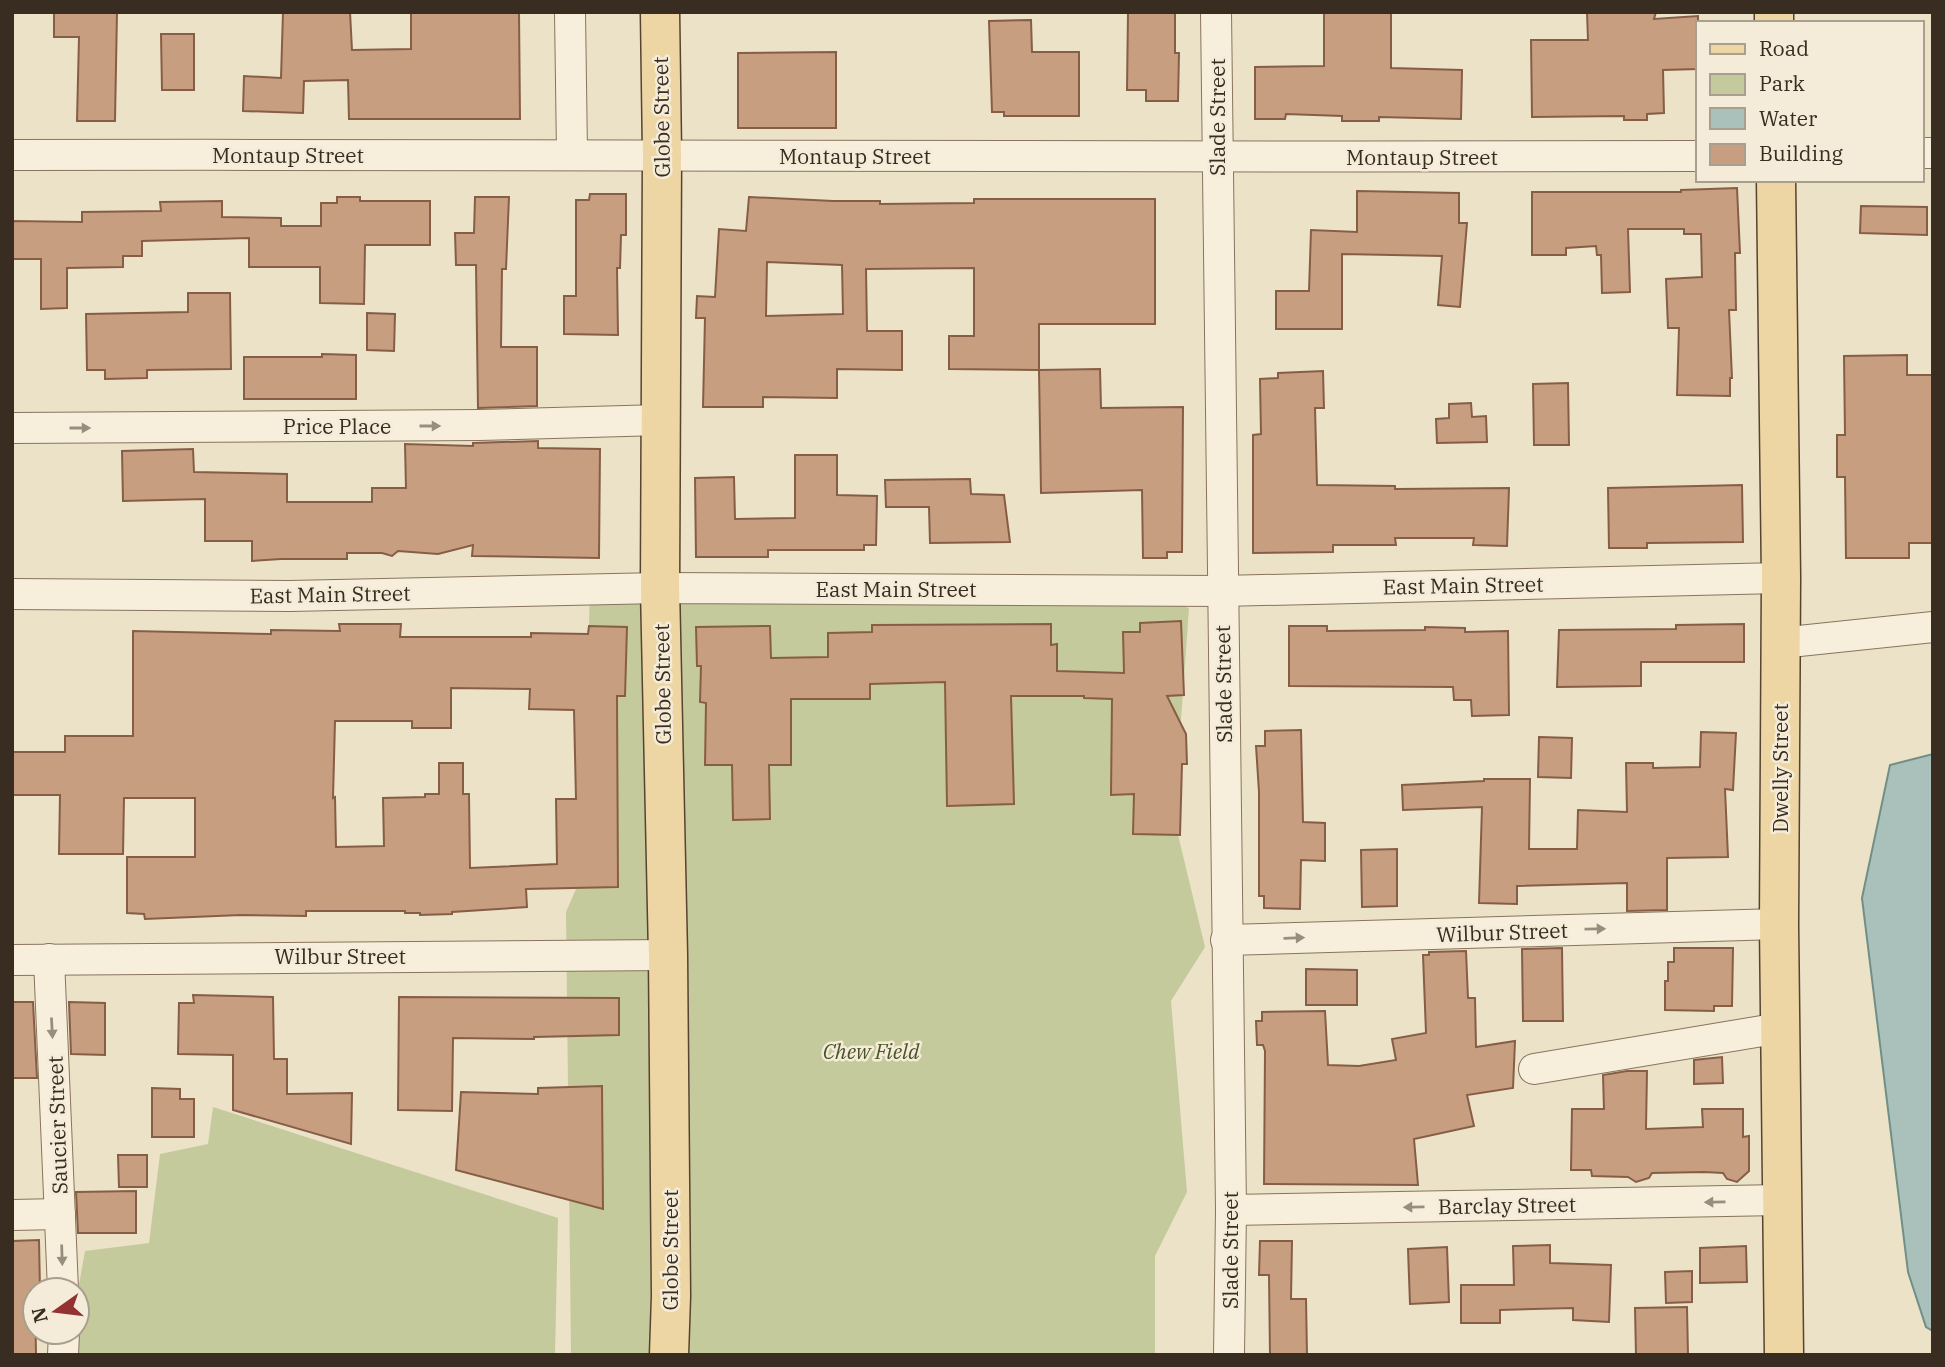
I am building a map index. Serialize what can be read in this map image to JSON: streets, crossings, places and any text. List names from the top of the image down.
{
  "streets": {
    "main road": ["Globe Street", "Dwelly Street"],
    "street": [
      "Slade Street",
      "Montaup Street",
      "Price Place",
      "East Main Street",
      "Wilbur Street",
      "Saucier Street",
      "Barclay Street"
    ]
  },
  "crossings": [
    ["Globe Street", "Montaup Street"],
    ["Globe Street", "Price Place"],
    ["Globe Street", "East Main Street"],
    ["Globe Street", "Wilbur Street"],
    ["Slade Street", "Montaup Street"],
    ["Slade Street", "East Main Street"],
    ["Slade Street", "Wilbur Street"],
    ["Slade Street", "Barclay Street"],
    ["East Main Street", "Dwelly Street"],
    ["Dwelly Street", "Wilbur Street"],
    ["Dwelly Street", "Barclay Street"],
    ["Wilbur Street", "Saucier Street"]
  ],
  "one_way": ["Price Place", "Saucier Street"],
  "parks": ["Chew Field"],
  "legend": [
    "Road",
    "Park",
    "Water",
    "Building"
  ],
  "north": "left"
}
